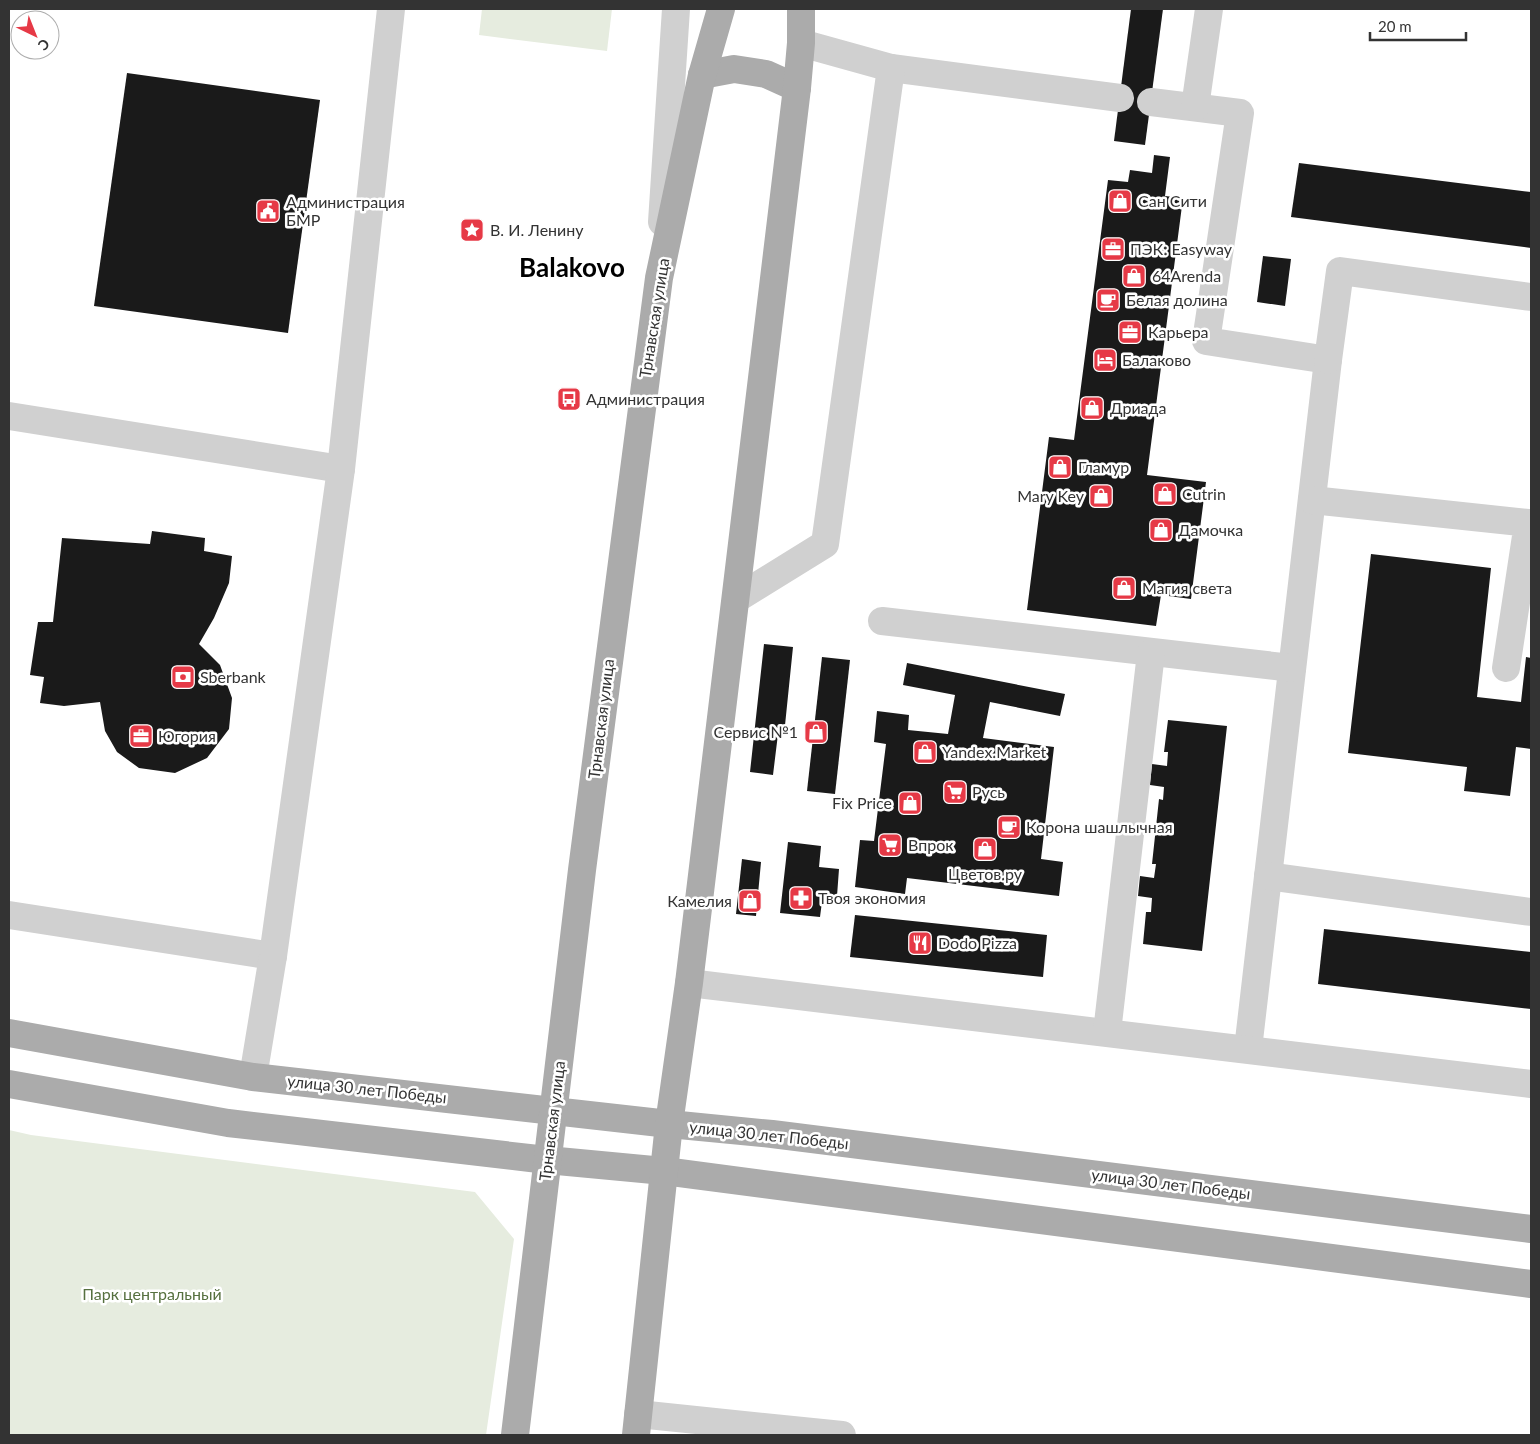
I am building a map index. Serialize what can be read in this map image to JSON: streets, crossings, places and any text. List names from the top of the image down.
{
  "streets": {
    "main road": ["Трнавская улица", "улица 30 лет Победы"]
  },
  "crossings": [
    ["Трнавская улица", "улица 30 лет Победы"]
  ],
  "districts": ["Balakovo"],
  "parks": ["Парк центральный"],
  "places": {
    "shop": [
      "Сан Сити",
      "64Arenda",
      "Дриада",
      "Гламур",
      "Cutrin",
      "Mary Key",
      "Дамочка",
      "Магия света",
      "Сервис №1",
      "Yandex.Market",
      "Fix Price",
      "Цветов.ру",
      "Камелия"
    ],
    "public building": ["Администрация БМР"],
    "place": ["В. И. Ленину"],
    "office": ["ПЭК: Easyway", "Карьера", "Югория"],
    "cafe": ["Белая долина", "Корона шашлычная"],
    "hotel": ["Балаково"],
    "bus stop": ["Администрация"],
    "bank": ["Sberbank"],
    "supermarket": ["Русь", "Впрок"],
    "pharmacy": ["Твоя экономия"],
    "restaurant": ["Dodo Pizza"]
  },
  "scale_bar": "20 m",
  "north": "bottom right"
}
